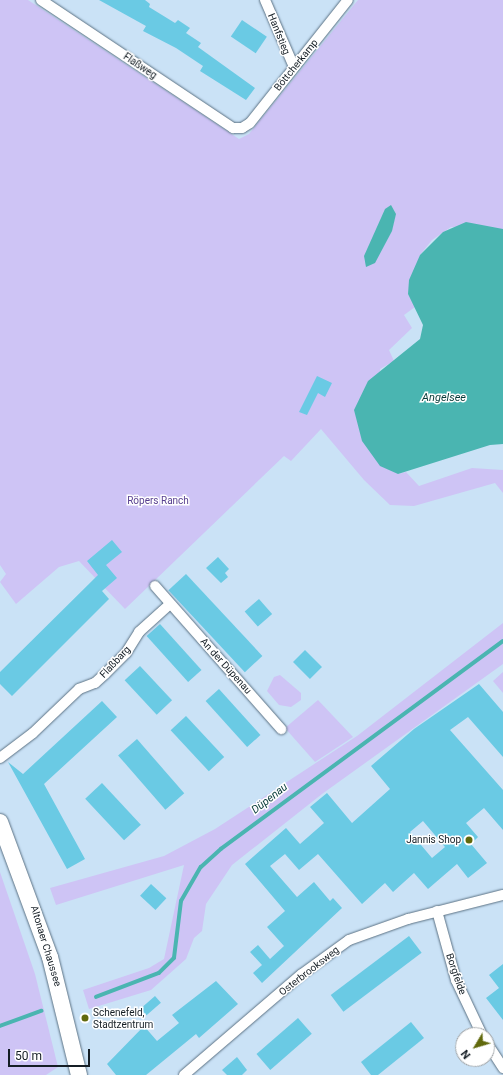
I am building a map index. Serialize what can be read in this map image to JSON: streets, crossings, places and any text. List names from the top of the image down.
{
  "streets": {
    "main road": ["Altonaer Chaussee"],
    "street": [
      "Hanfstieg",
      "Böttcherkamp",
      "Flaßweg",
      "Flaßbarg",
      "An der Düpenau",
      "Osterbrooksweg",
      "Borgfelde"
    ]
  },
  "crossings": [
    ["Hanfstieg", "Böttcherkamp"],
    ["Böttcherkamp", "Flaßweg"],
    ["Flaßbarg", "An der Düpenau"],
    ["Osterbrooksweg", "Borgfelde"]
  ],
  "water": ["Angelsee", "Düpenau"],
  "parks": ["Röpers Ranch"],
  "places": ["Jannis Shop", "Schenefeld, Stadtzentrum"],
  "scale_bar": "50 m",
  "north": "bottom left"
}
